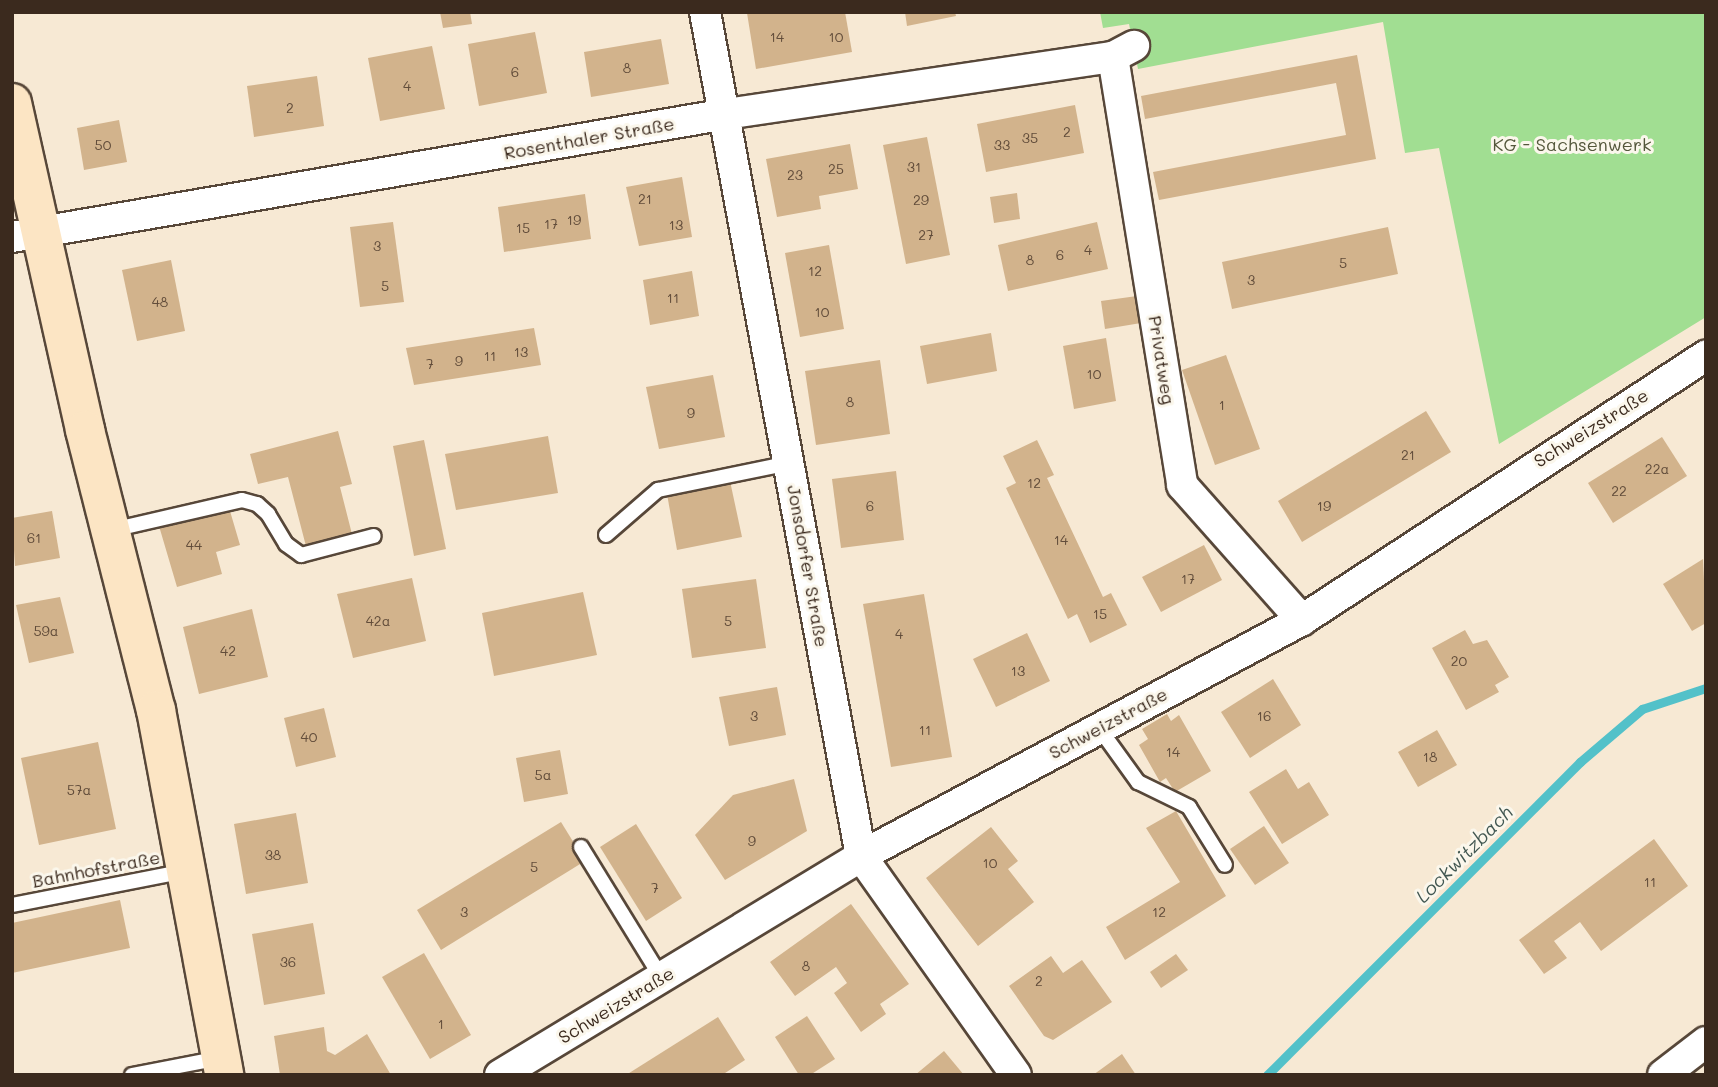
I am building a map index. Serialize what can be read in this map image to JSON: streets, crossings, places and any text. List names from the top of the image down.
{
  "streets": {
    "street": [
      "Rosenthaler Straße",
      "Privatweg",
      "Schweizstraße",
      "Jonsdorfer Straße"
    ],
    "lane": ["Bahnhofstraße"]
  },
  "crossings": [
    ["Rosenthaler Straße", "Privatweg"],
    ["Rosenthaler Straße", "Jonsdorfer Straße"],
    ["Privatweg", "Schweizstraße"],
    ["Schweizstraße", "Jonsdorfer Straße"]
  ],
  "water": ["Lockwitzbach"],
  "parks": ["KG - Sachsenwerk"],
  "house_numbers": [
    "14",
    "10",
    "8",
    "6",
    "4",
    "2",
    "2",
    "35",
    "50",
    "33",
    "31",
    "25",
    "23",
    "21",
    "29",
    "19",
    "17",
    "13",
    "15",
    "27",
    "3",
    "4",
    "6",
    "8",
    "5",
    "12",
    "3",
    "5",
    "11",
    "48",
    "10",
    "13",
    "11",
    "9",
    "7",
    "10",
    "8",
    "1",
    "9",
    "21",
    "22a",
    "12",
    "22",
    "6",
    "19",
    "61",
    "14",
    "44",
    "17",
    "15",
    "42a",
    "5",
    "59a",
    "4",
    "42",
    "20",
    "13",
    "3",
    "16",
    "11",
    "40",
    "14",
    "18",
    "5a",
    "57a",
    "9",
    "38",
    "10",
    "5",
    "11",
    "7",
    "3",
    "12",
    "36",
    "8",
    "2",
    "1"
  ]
}
